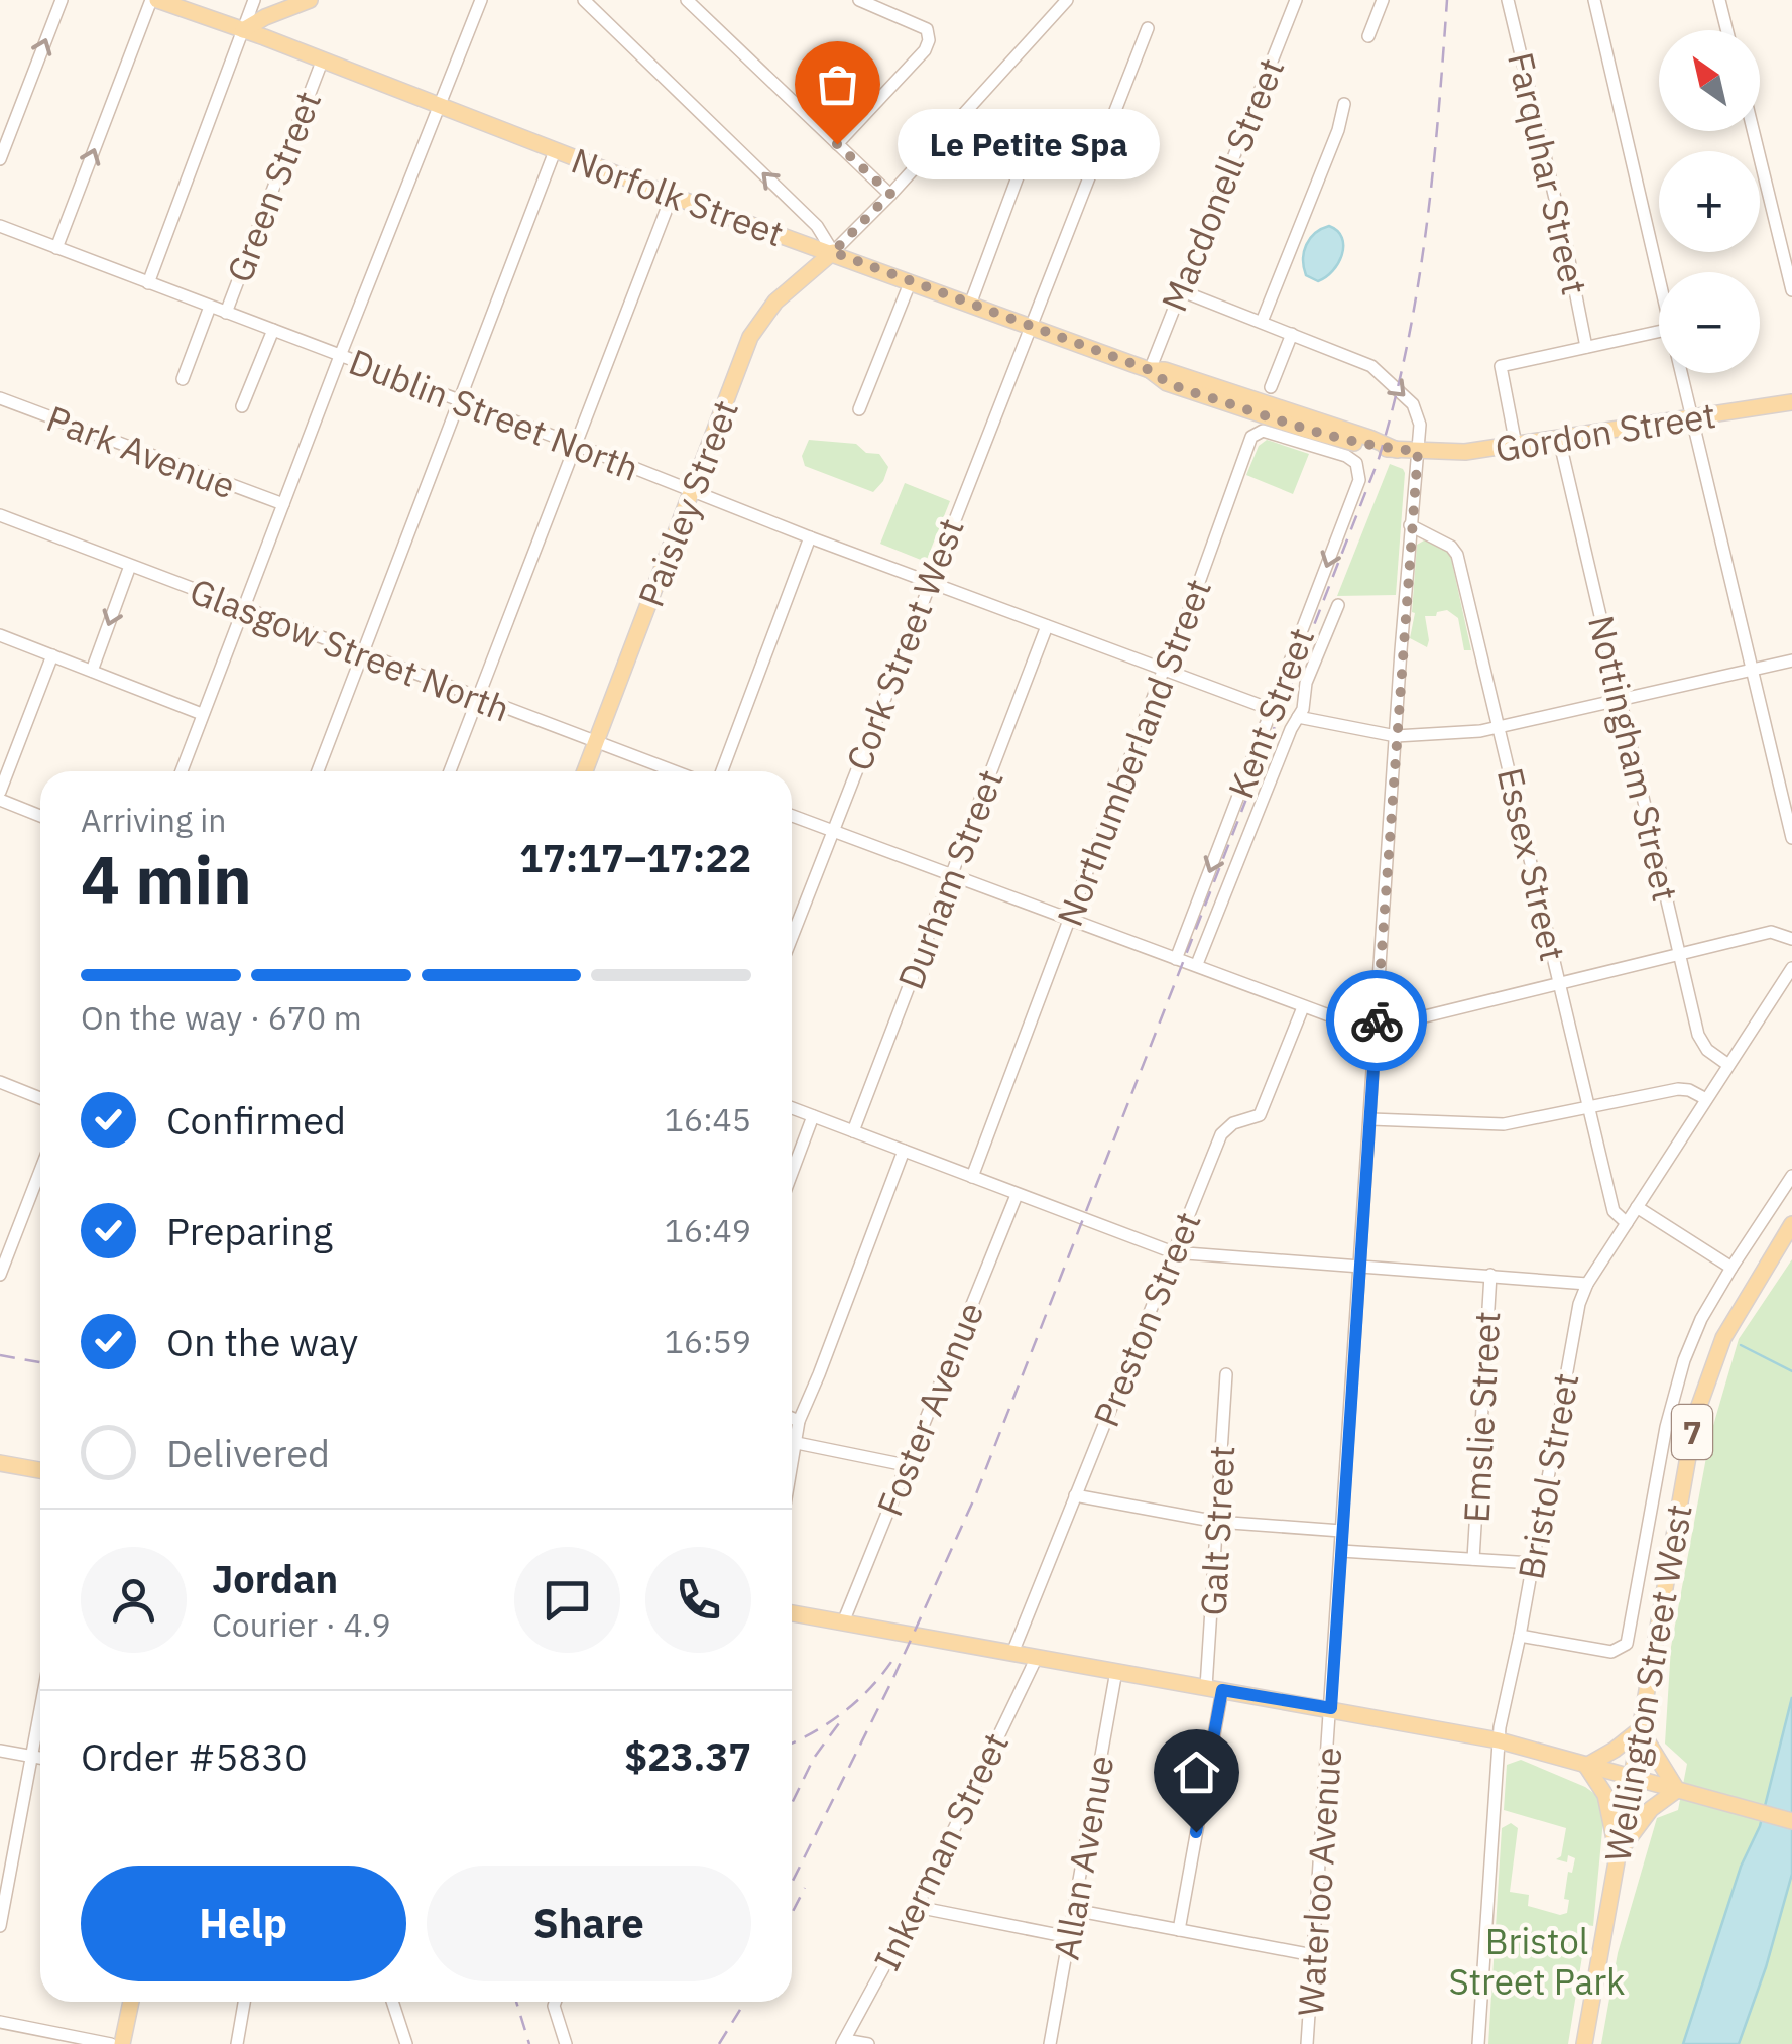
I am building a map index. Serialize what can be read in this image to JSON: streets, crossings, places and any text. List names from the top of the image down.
{
  "streets": {
    "main road": [
      "Norfolk Street",
      "Gordon Street",
      "Paisley Street",
      "7",
      "Wellington Street West"
    ],
    "street": [
      "Farquhar Street",
      "Macdonell Street",
      "Green Street",
      "Dublin Street North",
      "Park Avenue",
      "Cork Street West",
      "Glasgow Street North",
      "Kent Street",
      "Northumberland Street",
      "Nottingham Street",
      "Essex Street",
      "Durham Street",
      "Preston Street",
      "Foster Avenue",
      "Emslie Street",
      "Bristol Street",
      "Galt Street",
      "Inkerman Street",
      "Allan Avenue",
      "Waterloo Avenue"
    ]
  },
  "crossings": [
    ["Macdonell Street", "Norfolk Street"],
    ["Macdonell Street", "Waterloo Avenue"],
    ["Green Street", "Norfolk Street"],
    ["Green Street", "Dublin Street North"],
    ["Norfolk Street", "Gordon Street"],
    ["Norfolk Street", "Paisley Street"],
    ["Norfolk Street", "Cork Street West"],
    ["Norfolk Street", "Waterloo Avenue"],
    ["Dublin Street North", "Paisley Street"],
    ["Dublin Street North", "Cork Street West"],
    ["Dublin Street North", "Kent Street"],
    ["Dublin Street North", "Northumberland Street"],
    ["Dublin Street North", "Durham Street"],
    ["Gordon Street", "Nottingham Street"],
    ["Gordon Street", "Waterloo Avenue"],
    ["Paisley Street", "Glasgow Street North"],
    ["Kent Street", "Northumberland Street"],
    ["Nottingham Street", "Bristol Street"],
    ["Essex Street", "Bristol Street"],
    ["Essex Street", "Waterloo Avenue"]
  ],
  "parks": ["Bristol Street Park"],
  "places": ["Le Petite Spa"],
  "north": "top left",
  "page": {
    "map_buttons": ["+", "−"],
    "bubble": "Le Petite Spa",
    "heading": ["4 min", "Arriving in", "17:17–17:22"],
    "panel": [
      "Jordan",
      "Courier · 4.9",
      "Order #5830",
      "$23.37"
    ],
    "bar": "On the way · 670 m",
    "list": [
      ["Confirmed", "16:45"],
      ["Preparing", "16:49"],
      ["On the way", "16:59"],
      "Delivered"
    ],
    "buttons": ["Help", "Share"]
  }
}
